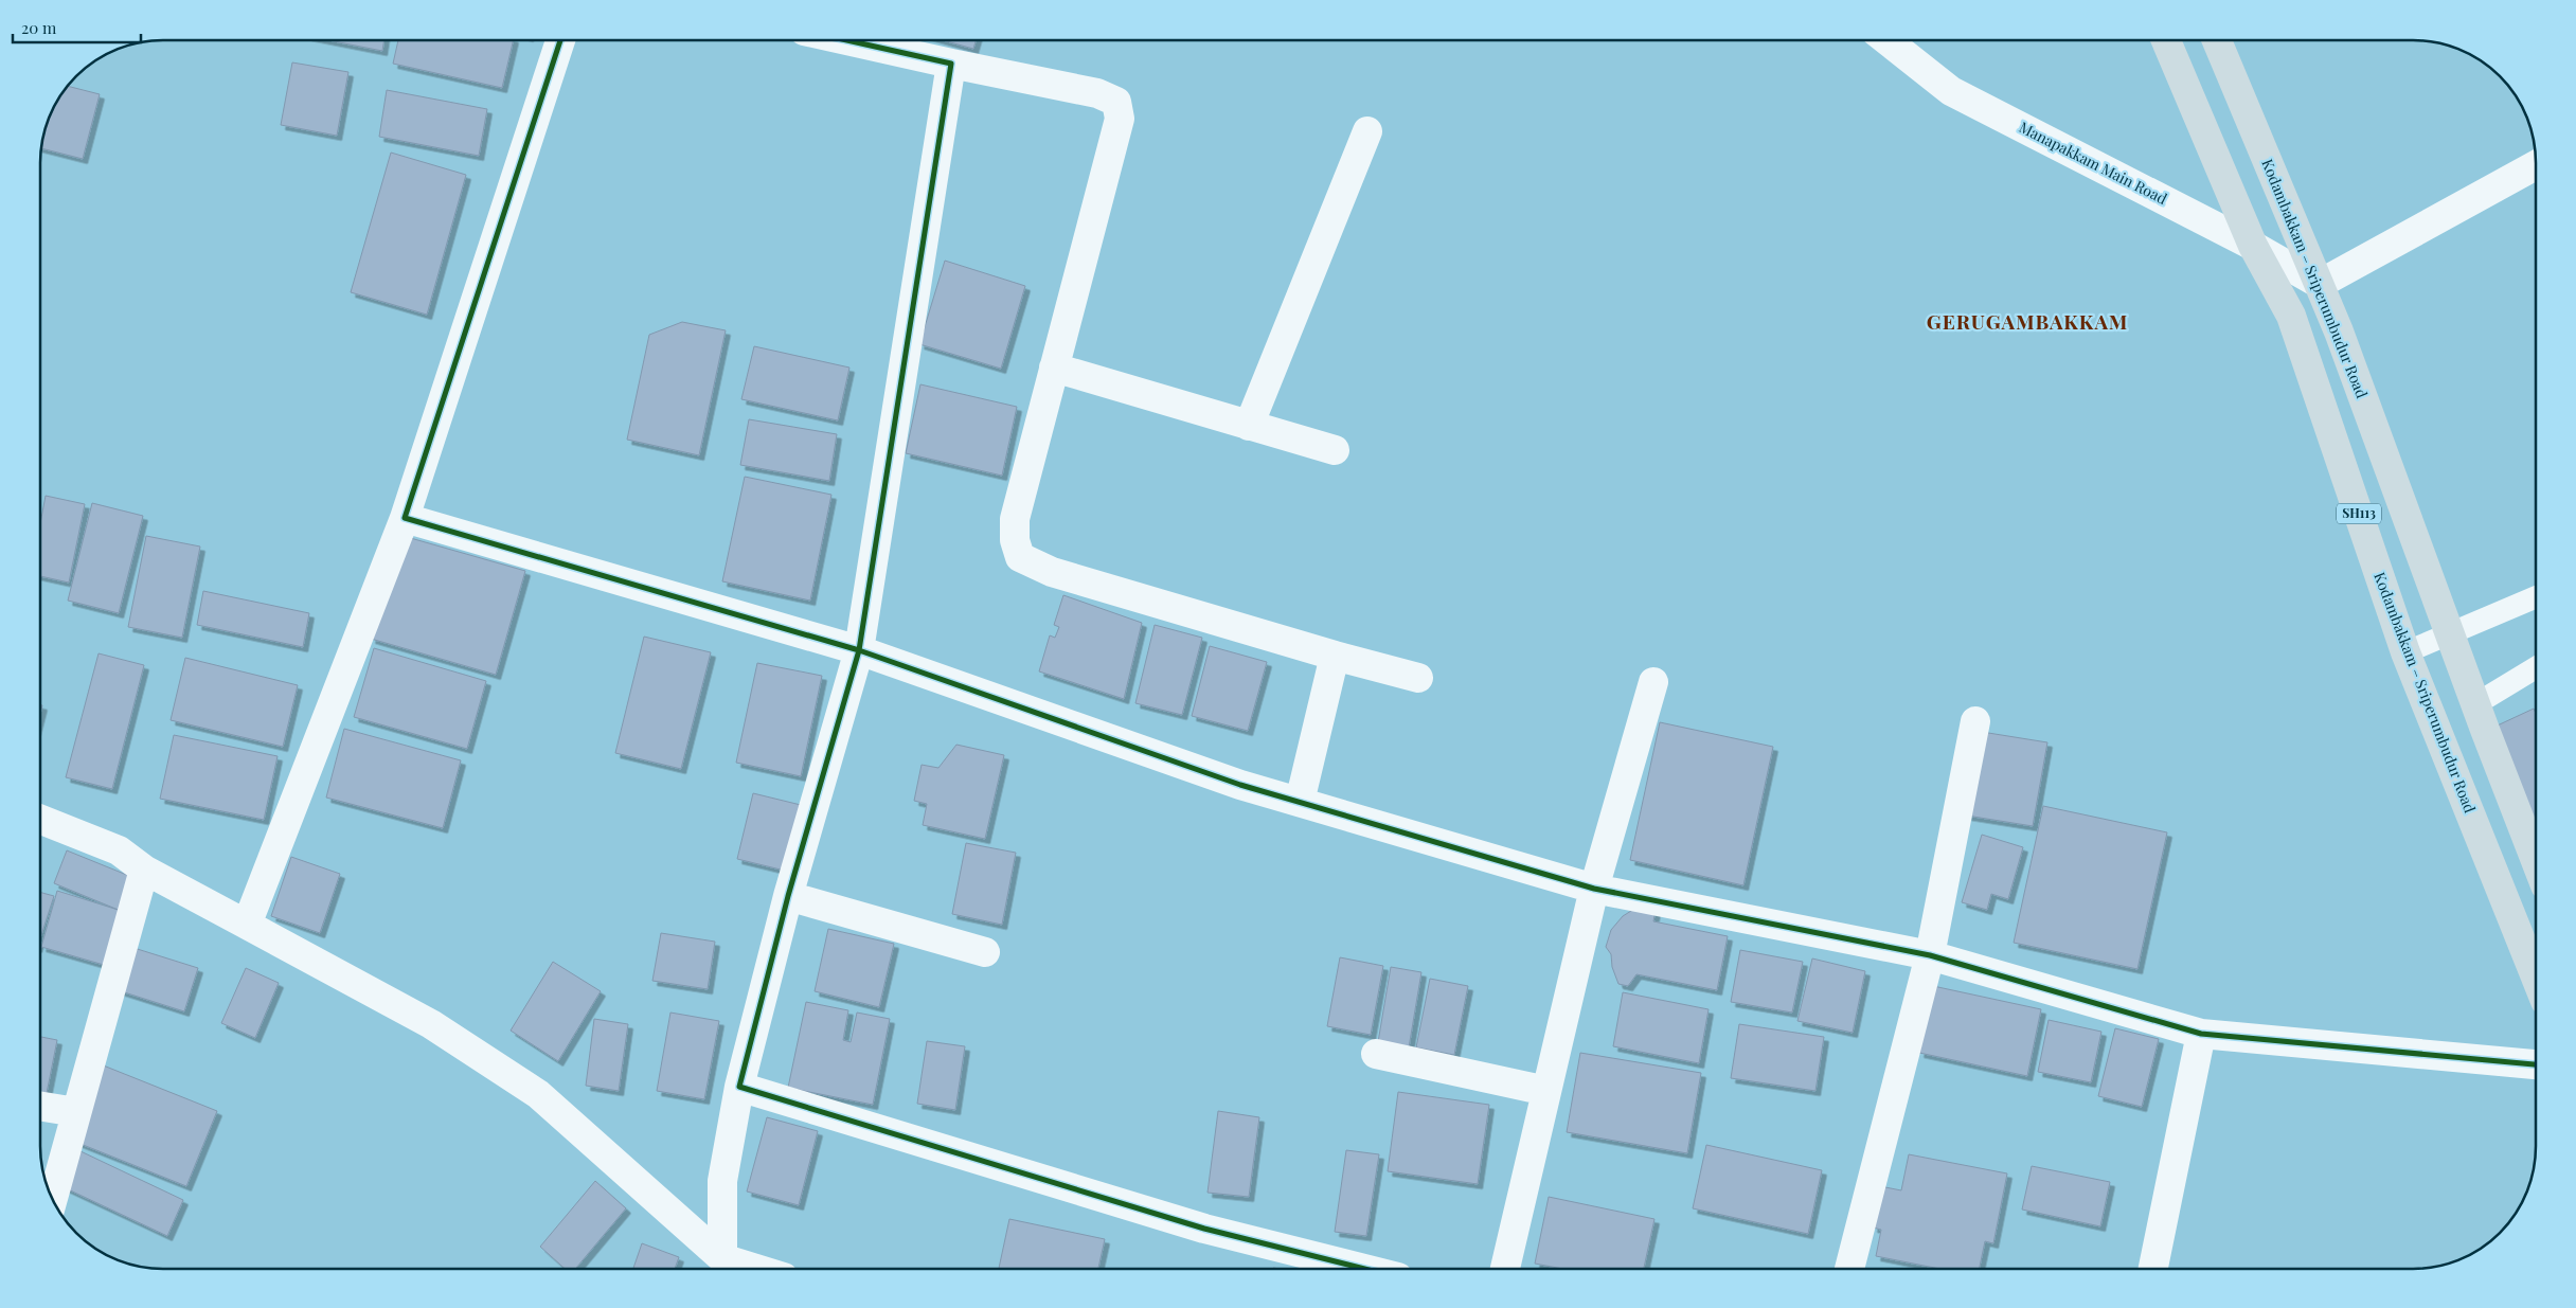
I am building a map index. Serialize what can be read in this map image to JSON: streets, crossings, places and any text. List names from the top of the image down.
{
  "streets": {
    "main road": ["Kodambakkam – Sriperumbudur Road", "SH113"],
    "street": ["Manapakkam Main Road"]
  },
  "crossings": [
    ["Manapakkam Main Road", "Kodambakkam – Sriperumbudur Road"]
  ],
  "districts": ["GERUGAMBAKKAM"],
  "scale_bar": "20 m"
}
